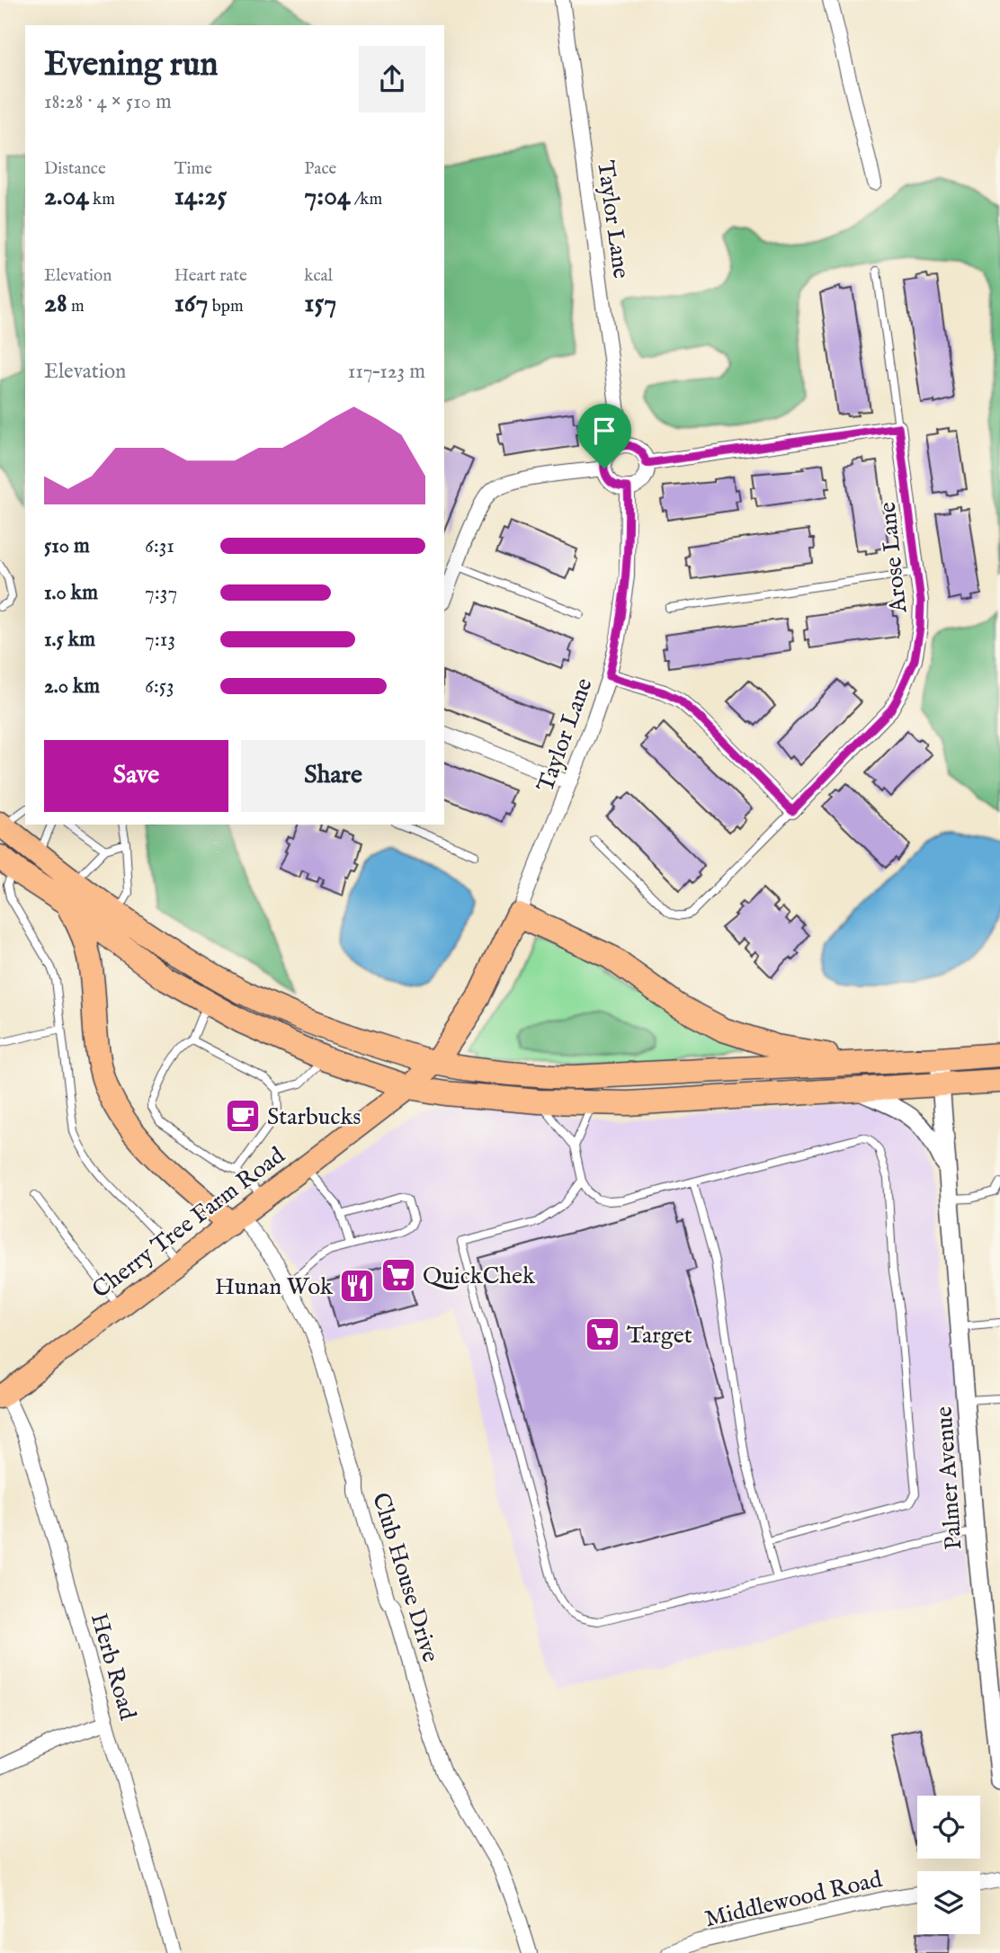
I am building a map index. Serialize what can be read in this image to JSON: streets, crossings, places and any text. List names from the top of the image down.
{
  "streets": {
    "main road": ["Cherry Tree Farm Road"],
    "street": [
      "Taylor Lane",
      "Arose Lane",
      "Palmer Avenue",
      "Club House Drive",
      "Herb Road",
      "Middlewood Road"
    ]
  },
  "crossings": [
    ["Cherry Tree Farm Road", "Club House Drive"],
    ["Cherry Tree Farm Road", "Herb Road"]
  ],
  "places": {
    "cafe": ["Starbucks"],
    "supermarket": ["QuickChek", "Target"],
    "restaurant": ["Hunan Wok"]
  },
  "page": {
    "heading": ["Evening run", "18:28 · 4 × 510 m"],
    "stats": [
      ["Distance", "2.04 km"],
      ["Time", "14:25"],
      ["Pace", "7:04 /km"],
      ["Elevation", "28 m"],
      ["Heart rate", "167 bpm"],
      ["kcal", "157"]
    ],
    "chart": ["Elevation", "117–123 m"],
    "list": [
      {
        "name": "510 m",
        "note": "6:31"
      },
      {
        "name": "1.0 km",
        "note": "7:37"
      },
      {
        "name": "1.5 km",
        "note": "7:13"
      },
      {
        "name": "2.0 km",
        "note": "6:53"
      }
    ],
    "buttons": ["Save", "Share"]
  }
}
